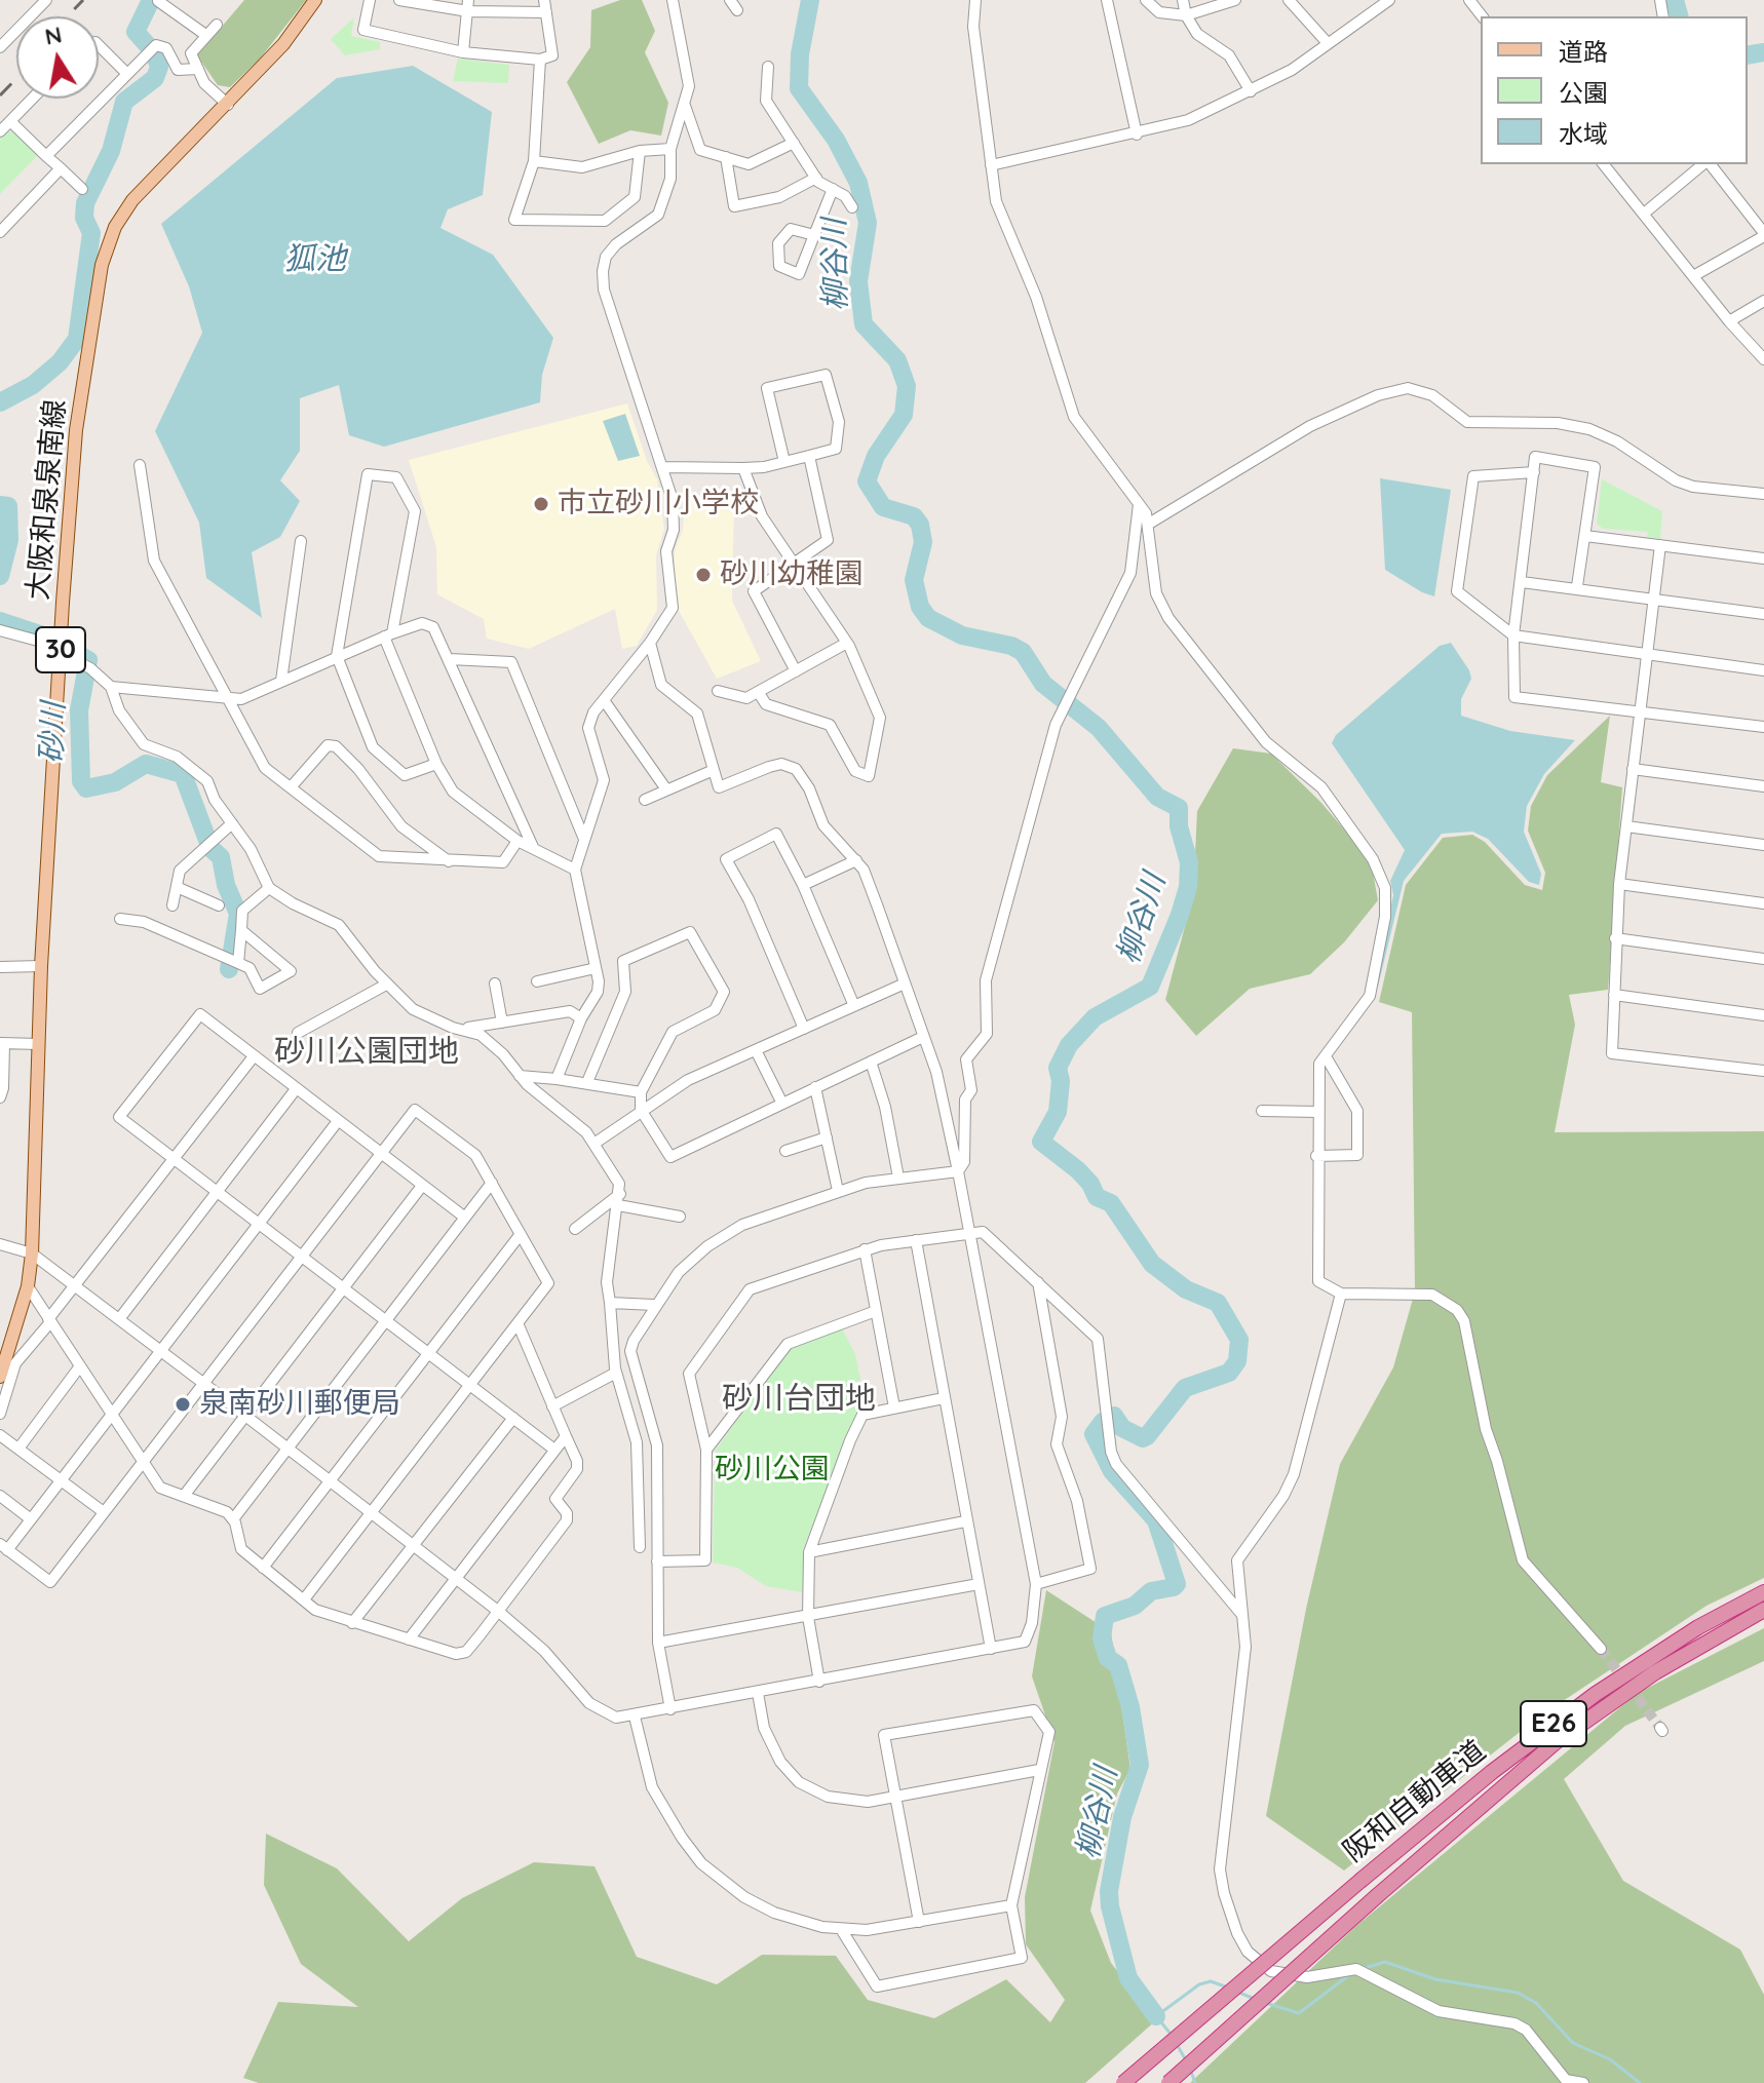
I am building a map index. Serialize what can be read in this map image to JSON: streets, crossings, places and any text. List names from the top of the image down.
{
  "streets": {
    "highway": ["E26", "阪和自動車道"],
    "main road": ["大阪和泉泉南線", "30"]
  },
  "districts": ["砂川公園団地", "砂川台団地"],
  "water": ["狐池", "柳谷川", "砂川"],
  "parks": ["砂川公園"],
  "places": ["市立砂川小学校", "砂川幼稚園", "泉南砂川郵便局"],
  "legend": ["道路", "公園", "水域"],
  "north": "top"
}
